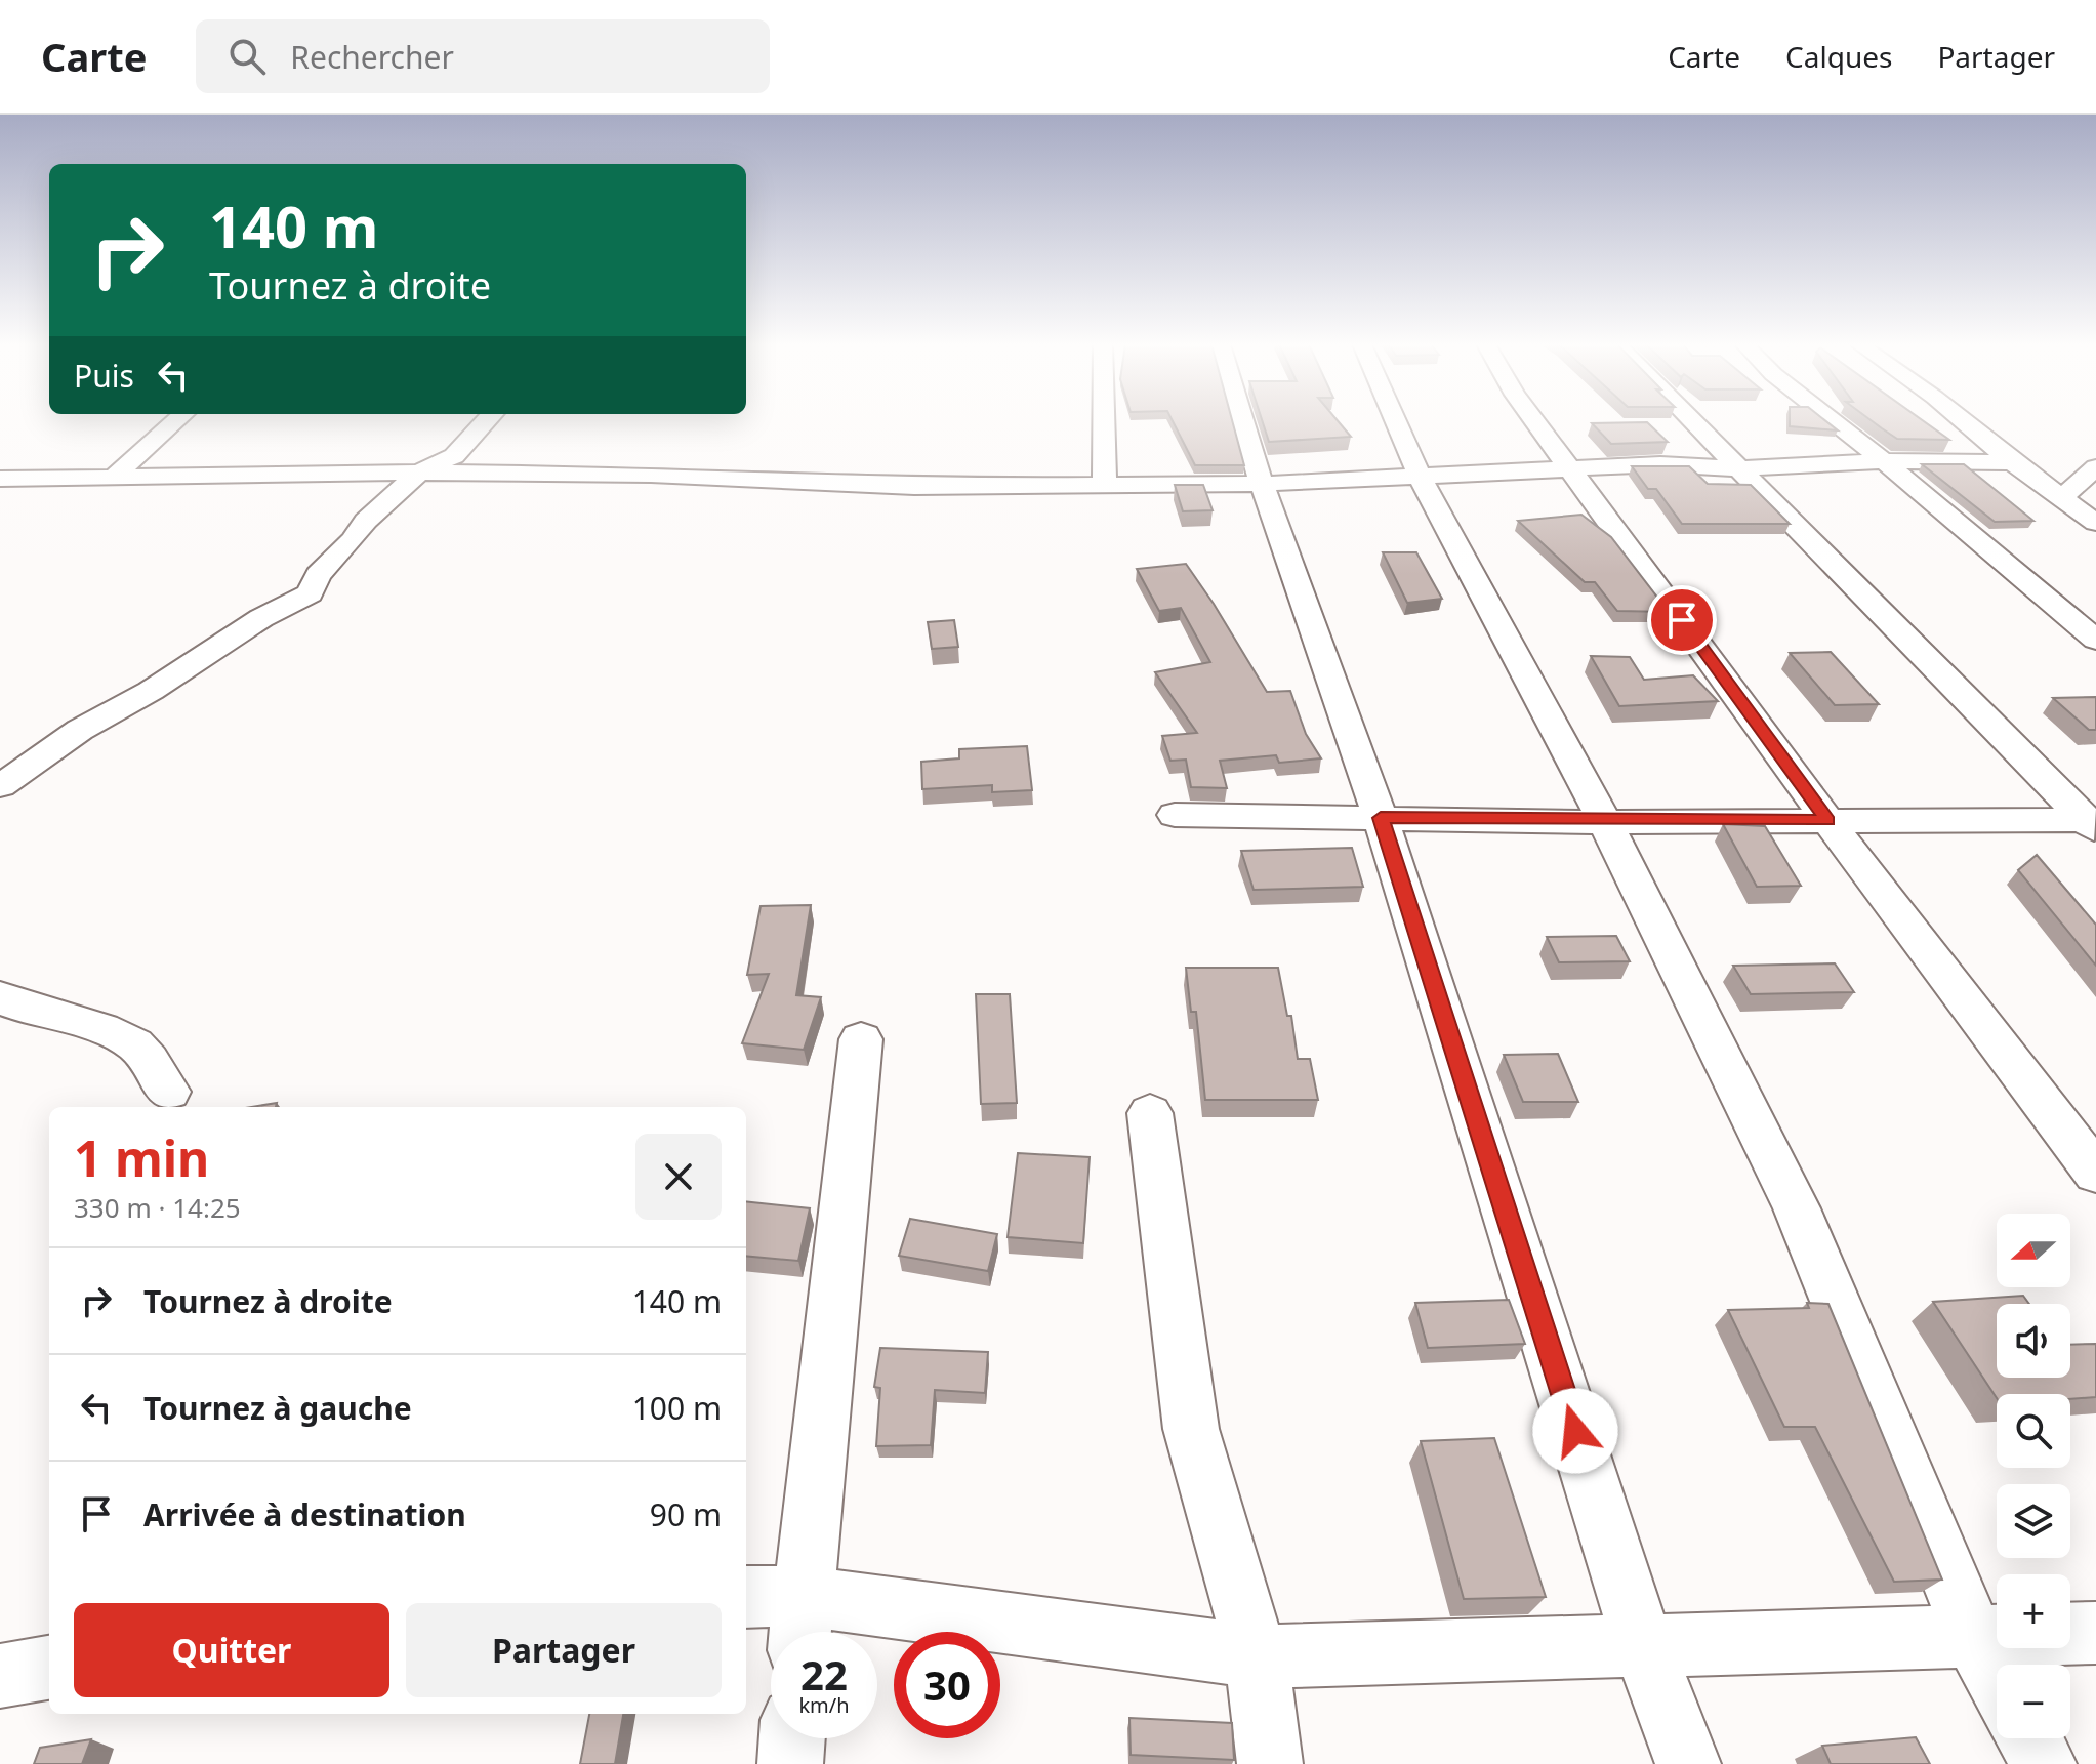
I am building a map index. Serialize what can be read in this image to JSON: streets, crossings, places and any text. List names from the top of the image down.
{
  "north": "left",
  "page": {
    "header": "Carte",
    "search": "Rechercher",
    "nav": ["Carte", "Calques", "Partager"],
    "turn": ["140 m", "Tournez à droite"],
    "then": "Puis",
    "heading": ["1 min", "330 m · 14:25"],
    "map_buttons": ["+", "−"],
    "list": [
      {
        "name": "Tournez à droite",
        "value": "140 m"
      },
      {
        "name": "Tournez à gauche",
        "value": "100 m"
      },
      {
        "name": "Arrivée à destination",
        "value": "90 m"
      }
    ],
    "buttons": ["Quitter", "Partager"],
    "speed": "22 km/h",
    "limit": "30"
  }
}
